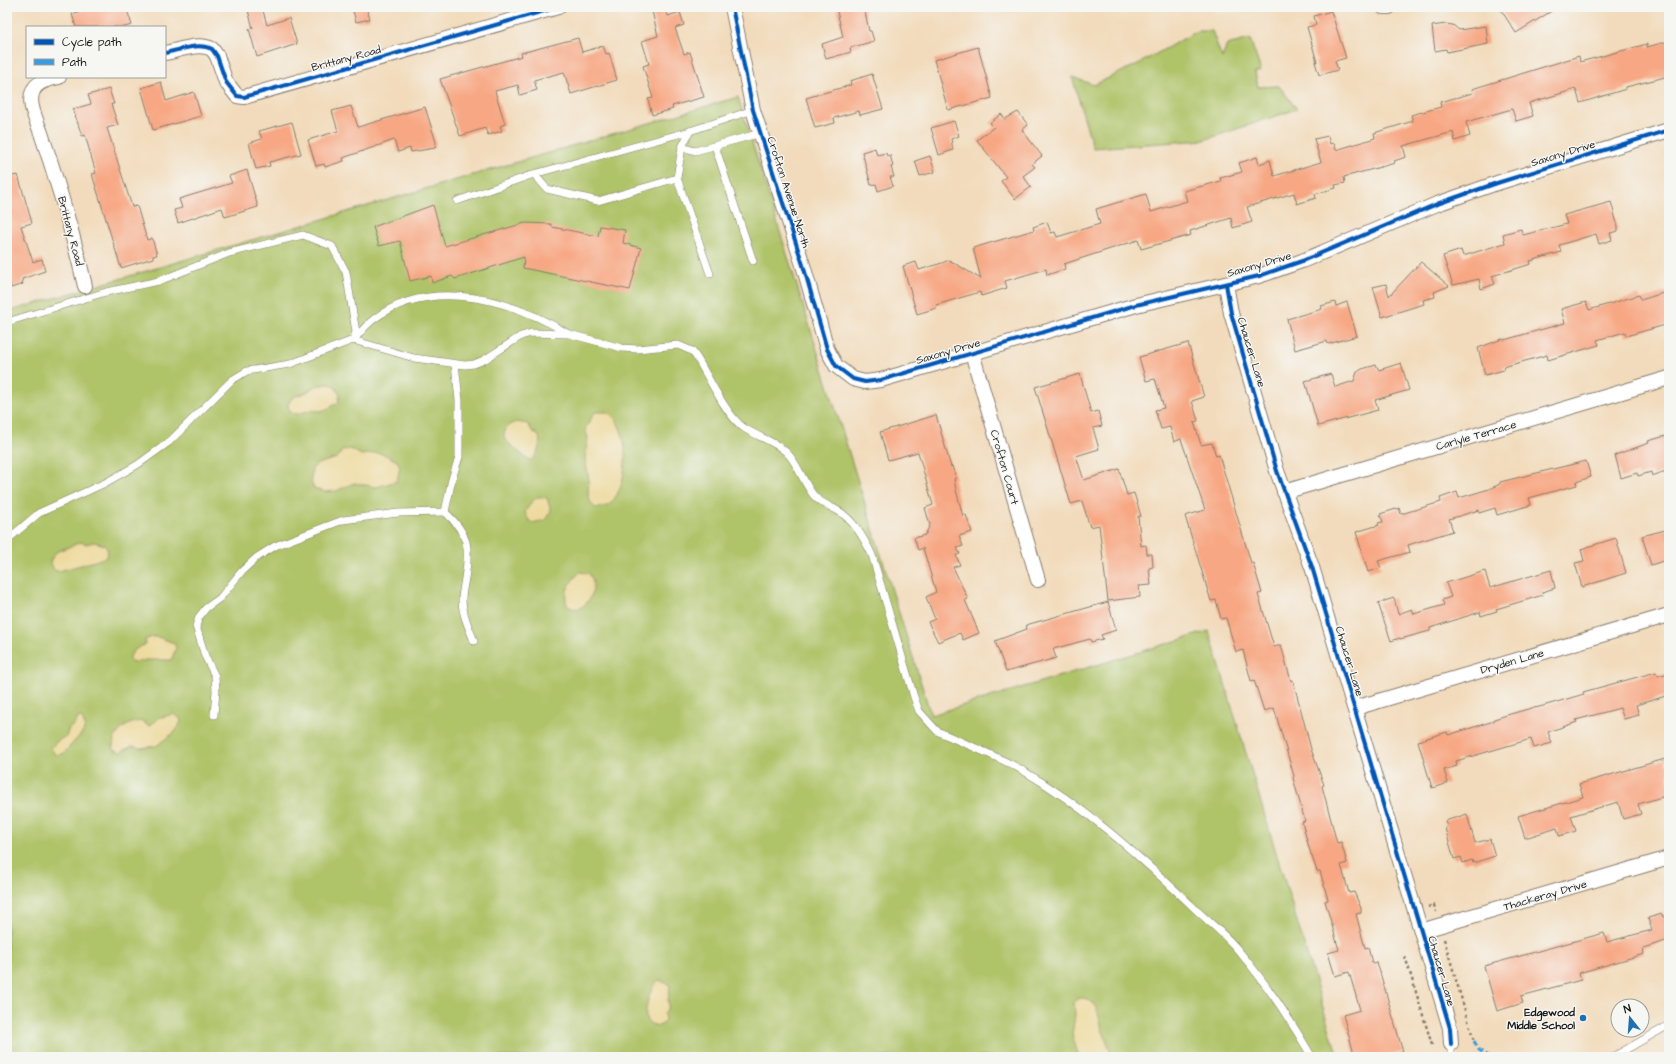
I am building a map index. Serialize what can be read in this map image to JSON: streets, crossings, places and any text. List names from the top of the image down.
{
  "streets": {
    "street": [
      "Brittany Road",
      "Saxony Drive",
      "Crofton Avenue North",
      "Chaucer Lane",
      "Carlyle Terrace",
      "Crofton Court",
      "Dryden Lane",
      "Thackeray Drive"
    ]
  },
  "crossings": [
    ["Saxony Drive", "Crofton Avenue North"],
    ["Saxony Drive", "Chaucer Lane"],
    ["Saxony Drive", "Crofton Court"],
    ["Chaucer Lane", "Carlyle Terrace"],
    ["Chaucer Lane", "Dryden Lane"],
    ["Chaucer Lane", "Thackeray Drive"]
  ],
  "places": ["Edgewood Middle School"],
  "legend": ["Cycle path", "Path"],
  "north": "top"
}
